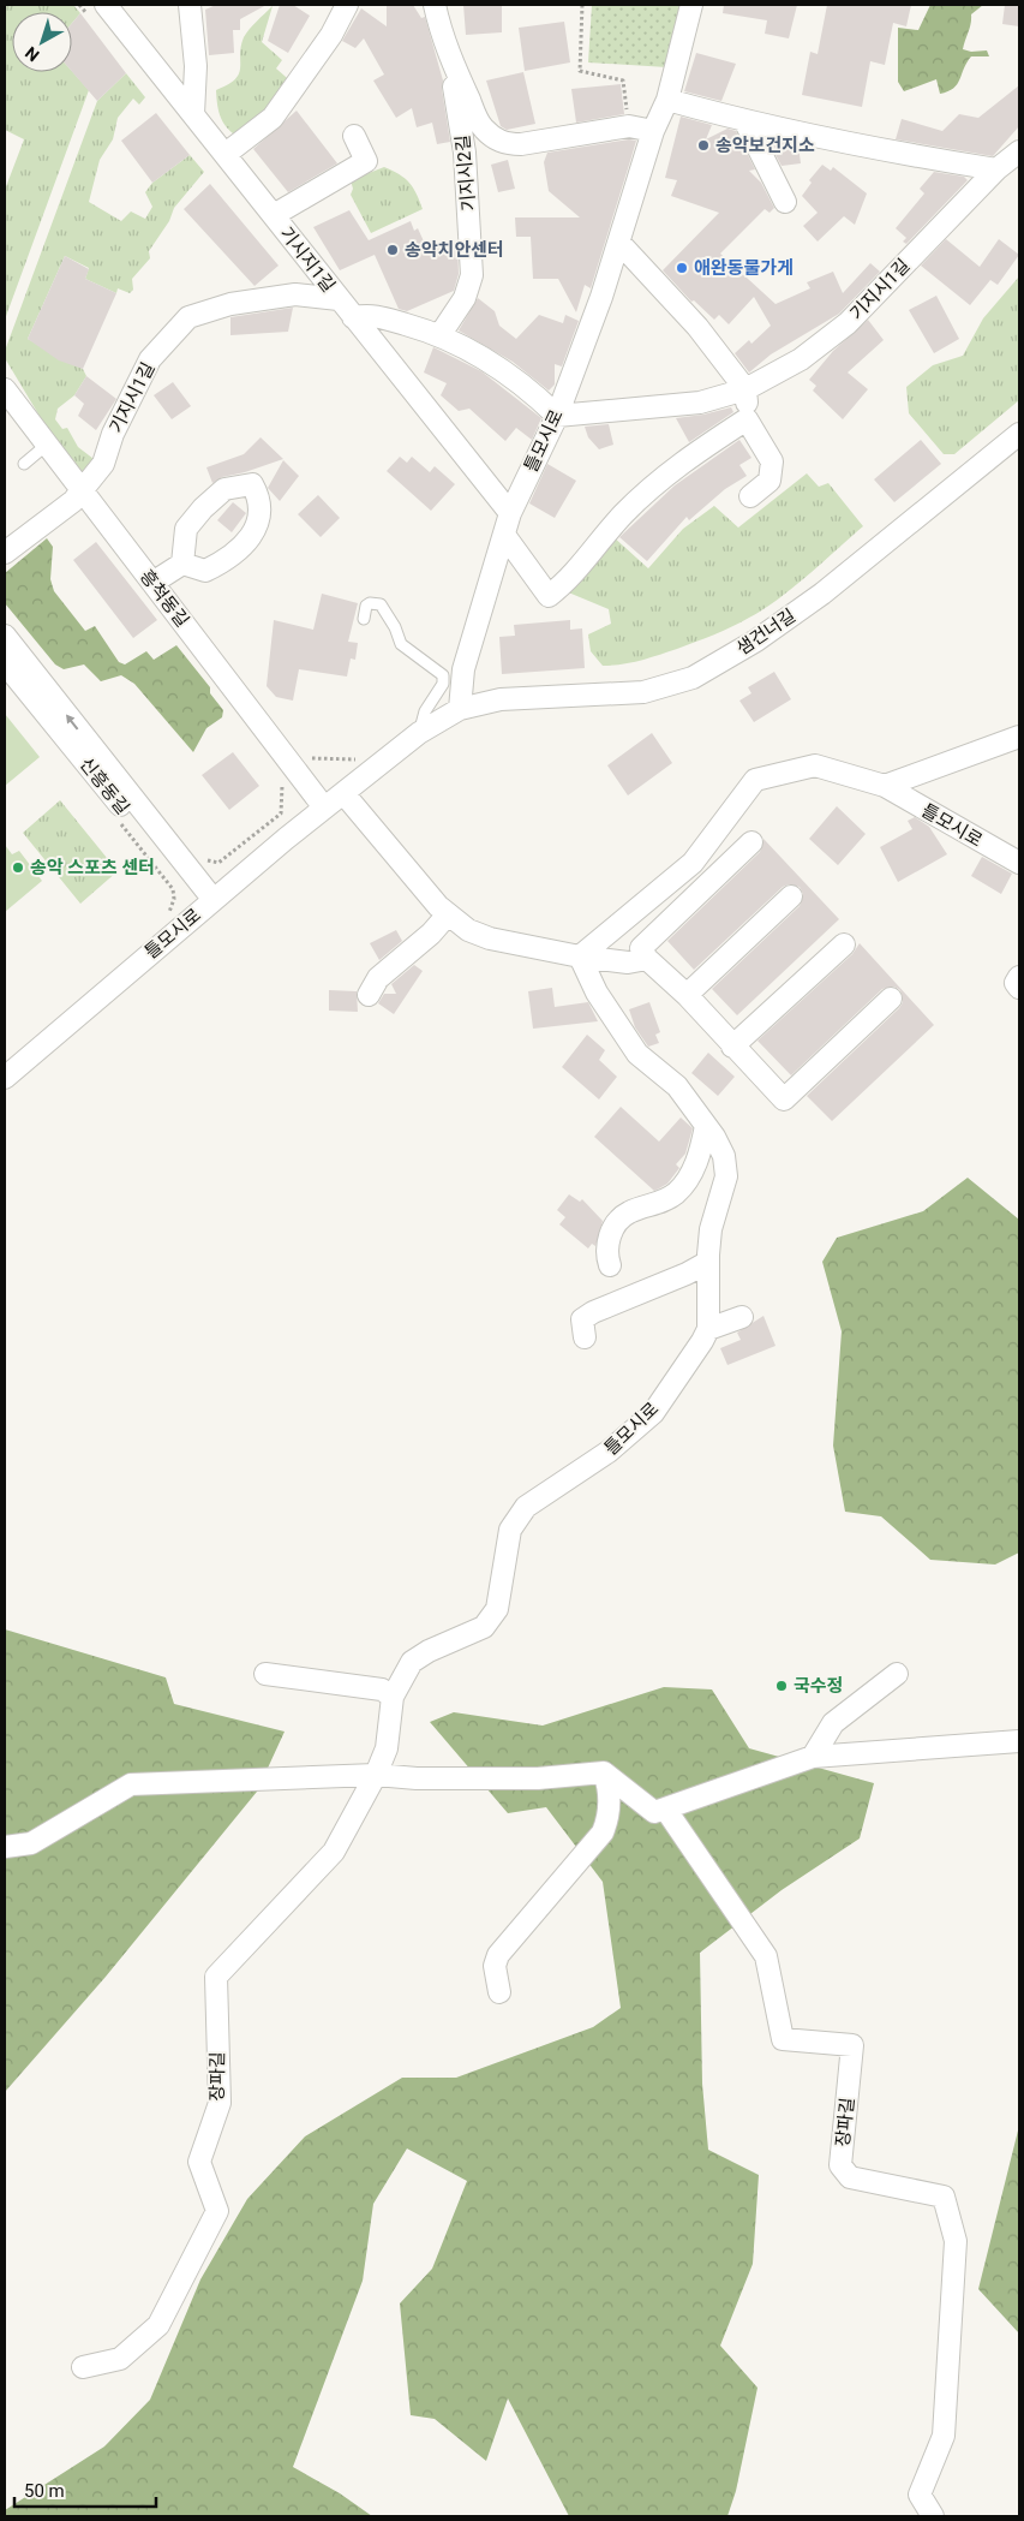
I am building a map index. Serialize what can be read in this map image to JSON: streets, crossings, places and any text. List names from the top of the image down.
{
  "streets": {
    "street": [
      "기지시2길",
      "기시지1길",
      "기지시1길",
      "틀모시로",
      "흥척동길",
      "샘건너길",
      "신흥동길",
      "장파길"
    ]
  },
  "crossings": [
    ["기지시2길", "틀모시로"],
    ["기시지1길", "기지시1길"],
    ["기시지1길", "틀모시로"],
    ["기지시1길", "틀모시로"],
    ["기지시1길", "흥척동길"],
    ["틀모시로", "흥척동길"],
    ["틀모시로", "샘건너길"],
    ["틀모시로", "신흥동길"],
    ["틀모시로", "장파길"]
  ],
  "places": [
    "송악보건지소",
    "송악치안센터",
    "애완동물가게",
    "송악 스포츠 센터",
    "국수정"
  ],
  "scale_bar": "50 m",
  "north": "bottom left"
}
